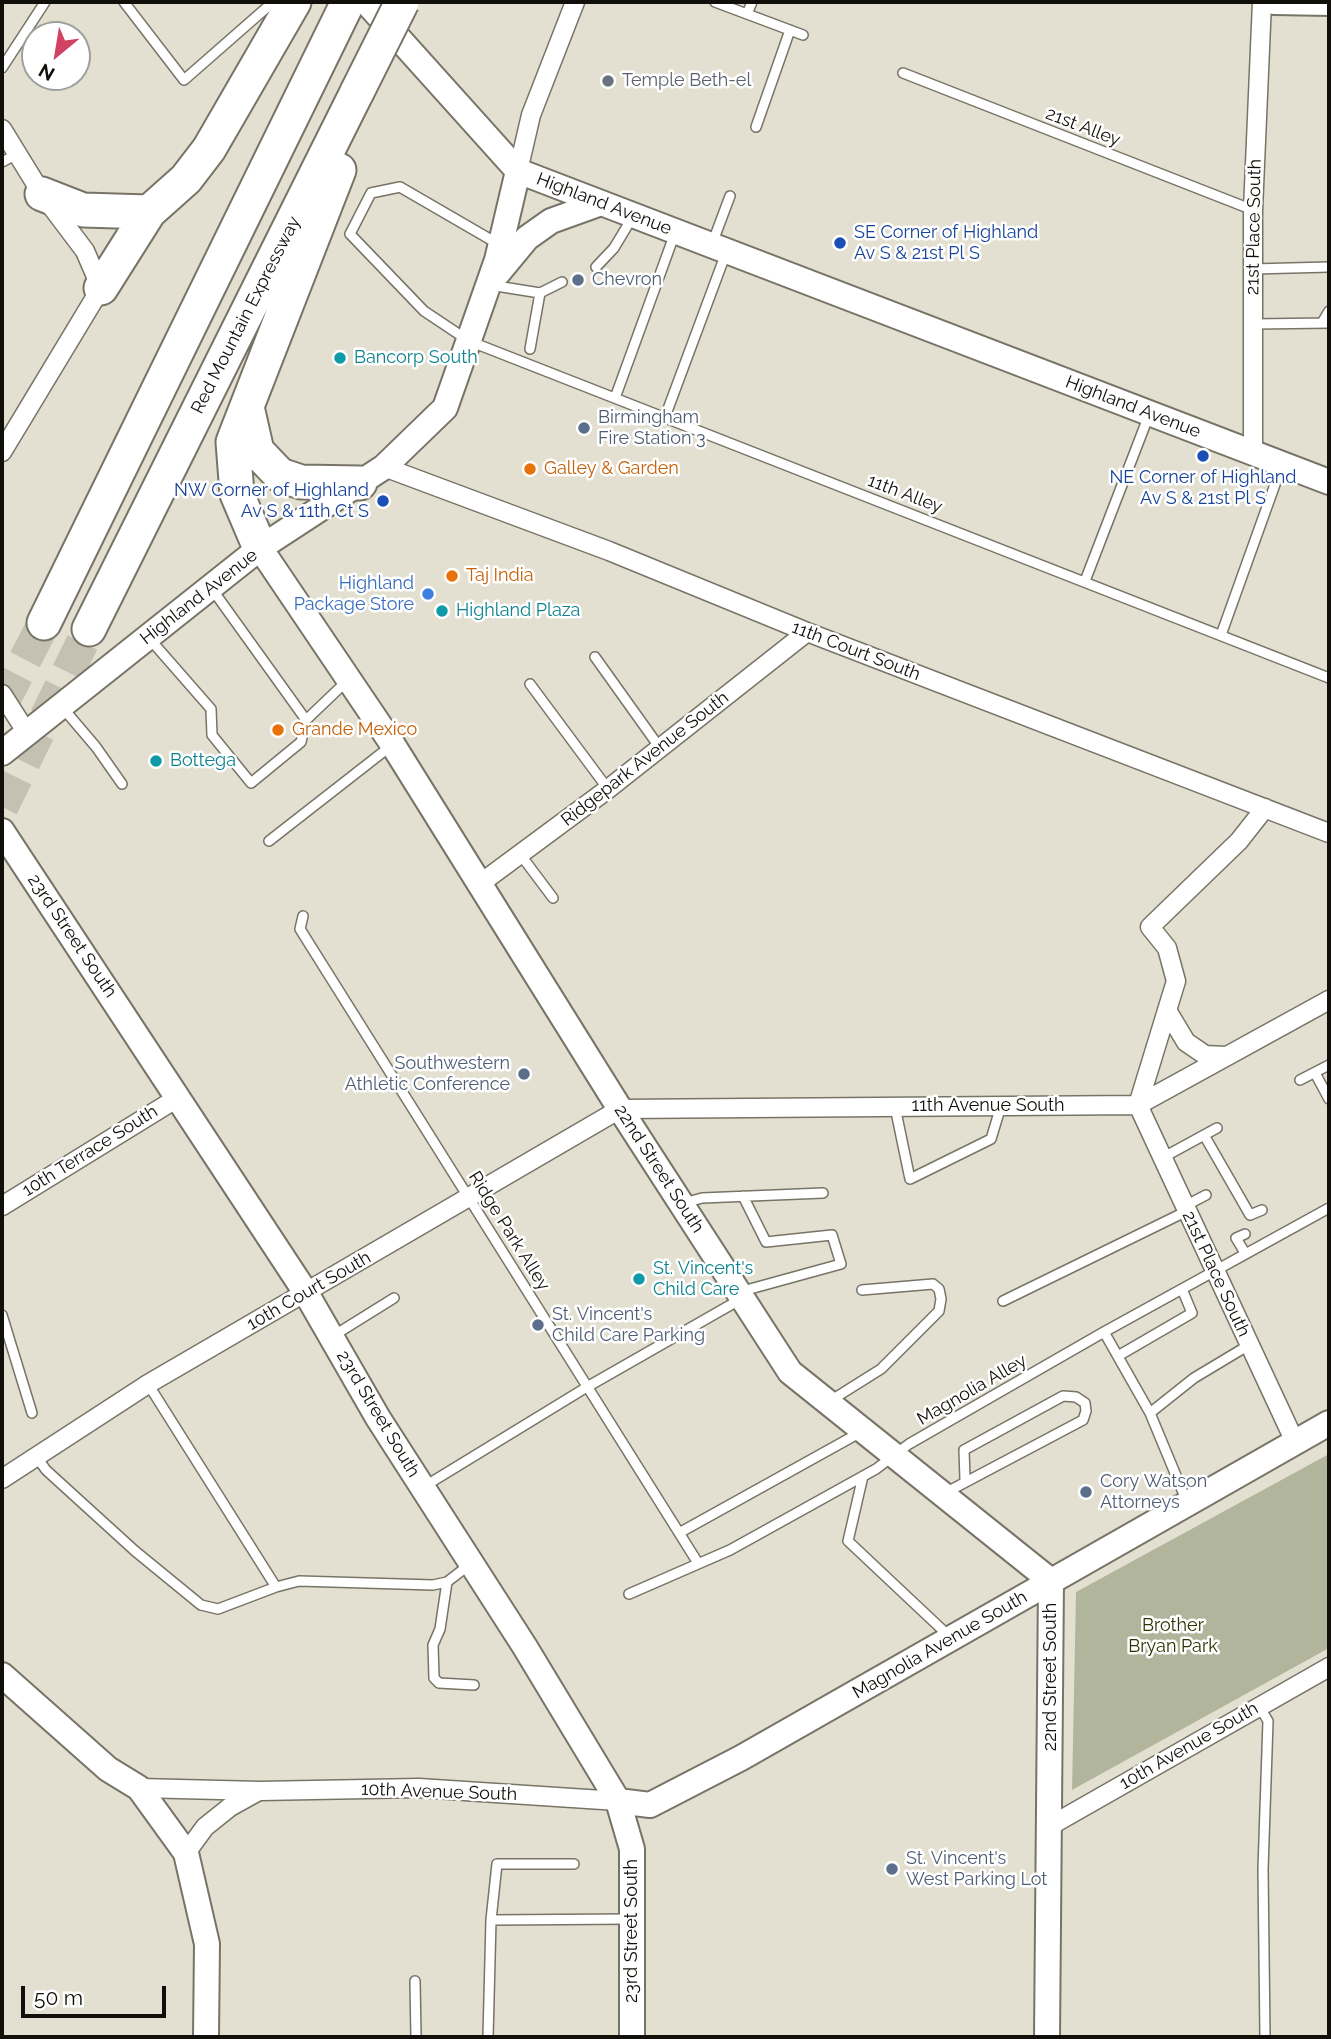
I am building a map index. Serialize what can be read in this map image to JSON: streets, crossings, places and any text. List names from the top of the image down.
{
  "streets": {
    "highway": ["Red Mountain Expressway"],
    "street": [
      "Highland Avenue",
      "21st Place South",
      "11th Court South",
      "Ridgepark Avenue South",
      "23rd Street South",
      "11th Avenue South",
      "10th Terrace South",
      "22nd Street South",
      "10th Court South",
      "Magnolia Avenue South",
      "10th Avenue South"
    ],
    "lane": [
      "21st Alley",
      "11th Alley",
      "Ridge Park Alley",
      "Magnolia Alley"
    ]
  },
  "crossings": [
    ["21st Alley", "21st Place South"],
    ["Highland Avenue", "21st Place South"],
    ["Highland Avenue", "11th Alley"],
    ["Highland Avenue", "11th Court South"],
    ["Highland Avenue", "22nd Street South"],
    ["21st Place South", "11th Avenue South"],
    ["21st Place South", "Magnolia Alley"],
    ["21st Place South", "Magnolia Avenue South"],
    ["11th Court South", "Ridgepark Avenue South"],
    ["Ridgepark Avenue South", "22nd Street South"],
    ["23rd Street South", "10th Terrace South"],
    ["23rd Street South", "10th Court South"],
    ["23rd Street South", "Magnolia Avenue South"],
    ["23rd Street South", "10th Avenue South"],
    ["11th Avenue South", "22nd Street South"],
    ["11th Avenue South", "10th Court South"],
    ["22nd Street South", "10th Court South"],
    ["22nd Street South", "Magnolia Alley"],
    ["22nd Street South", "Magnolia Avenue South"],
    ["22nd Street South", "10th Avenue South"],
    ["Ridge Park Alley", "10th Court South"],
    ["Ridge Park Alley", "Magnolia Alley"],
    ["Magnolia Avenue South", "10th Avenue South"]
  ],
  "parks": ["Brother Bryan Park"],
  "places": [
    "Temple Beth-el",
    "SE Corner of Highland Av S & 21st Pl S",
    "Chevron",
    "Bancorp South",
    "Birmingham Fire Station 3",
    "NE Corner of Highland Av S & 21st Pl S",
    "Galley & Garden",
    "NW Corner of Highland Av S & 11th Ct S",
    "Taj India",
    "Highland Package Store",
    "Highland Plaza",
    "Grande Mexico",
    "Bottega",
    "Southwestern Athletic Conference",
    "St. Vincent's Child Care",
    "St. Vincent's Child Care Parking",
    "Cory Watson Attorneys",
    "St. Vincent's West Parking Lot"
  ],
  "scale_bar": "50 m",
  "north": "bottom left"
}
